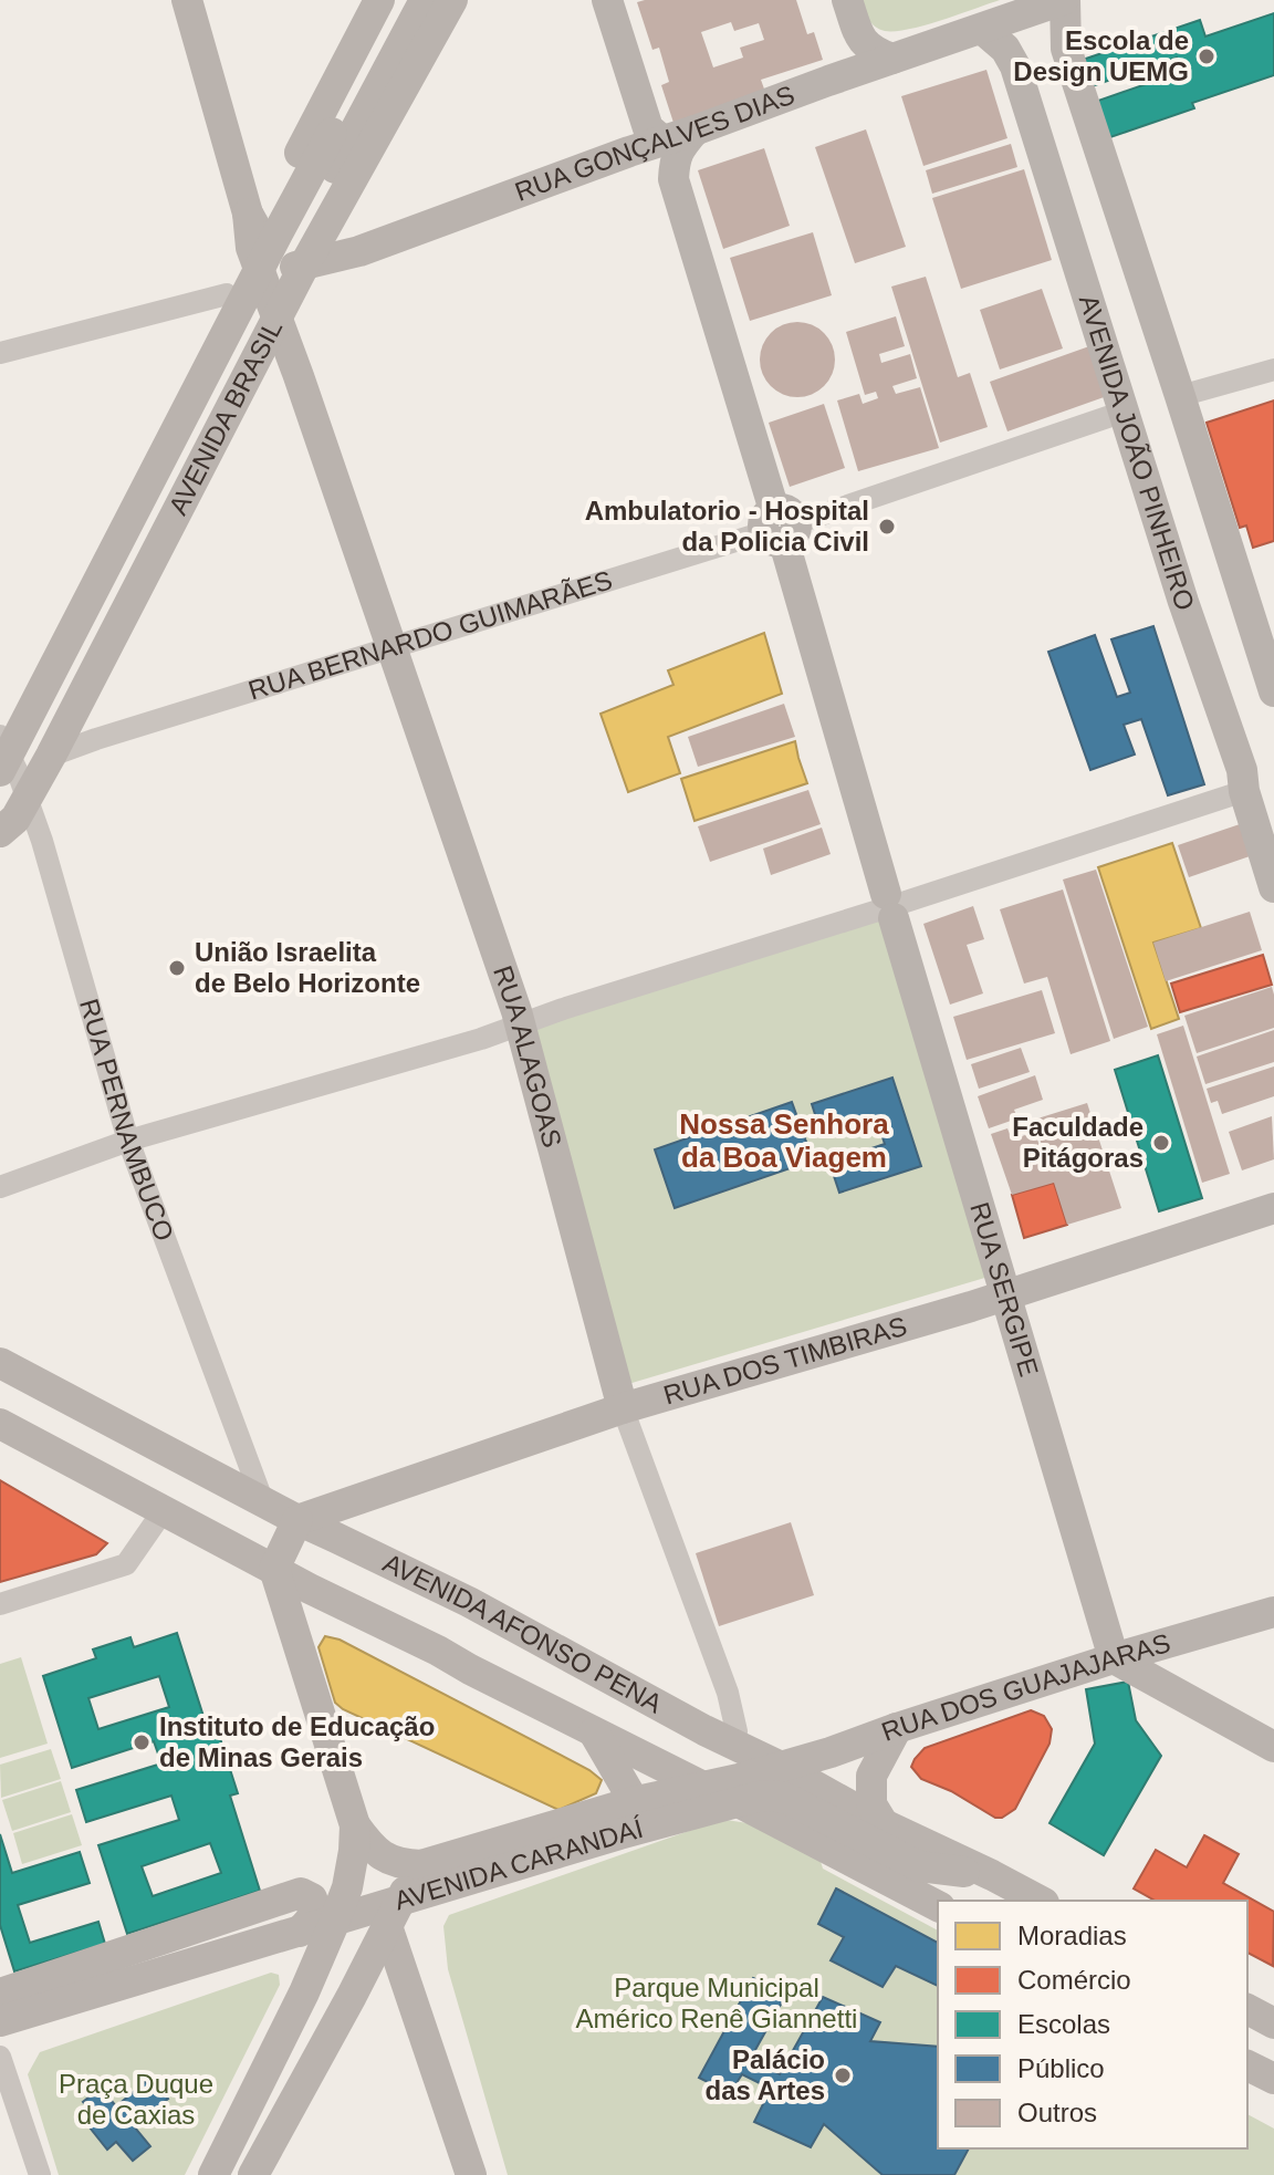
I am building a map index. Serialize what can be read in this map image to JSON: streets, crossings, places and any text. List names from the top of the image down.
{
  "streets": {
    "street": [
      "RUA GONÇALVES DIAS",
      "AVENIDA BRASIL",
      "AVENIDA JOÃO PINHEIRO",
      "RUA BERNARDO GUIMARÃES",
      "RUA ALAGOAS",
      "RUA PERNAMBUCO",
      "RUA SERGIPE",
      "RUA DOS TIMBIRAS",
      "AVENIDA AFONSO PENA",
      "RUA DOS GUAJAJARAS",
      "AVENIDA CARANDAÍ"
    ]
  },
  "crossings": [
    ["RUA GONÇALVES DIAS", "AVENIDA BRASIL"],
    ["RUA GONÇALVES DIAS", "AVENIDA JOÃO PINHEIRO"],
    ["RUA GONÇALVES DIAS", "RUA ALAGOAS"],
    ["AVENIDA BRASIL", "RUA BERNARDO GUIMARÃES"],
    ["AVENIDA BRASIL", "RUA ALAGOAS"],
    ["AVENIDA BRASIL", "RUA PERNAMBUCO"],
    ["AVENIDA JOÃO PINHEIRO", "RUA BERNARDO GUIMARÃES"],
    ["RUA BERNARDO GUIMARÃES", "RUA ALAGOAS"],
    ["RUA BERNARDO GUIMARÃES", "RUA SERGIPE"],
    ["RUA ALAGOAS", "RUA DOS TIMBIRAS"],
    ["RUA ALAGOAS", "AVENIDA AFONSO PENA"],
    ["RUA PERNAMBUCO", "AVENIDA AFONSO PENA"],
    ["RUA SERGIPE", "RUA DOS TIMBIRAS"],
    ["RUA SERGIPE", "RUA DOS GUAJAJARAS"],
    ["RUA DOS TIMBIRAS", "AVENIDA AFONSO PENA"],
    ["AVENIDA AFONSO PENA", "RUA DOS GUAJAJARAS"],
    ["AVENIDA AFONSO PENA", "AVENIDA CARANDAÍ"],
    ["RUA DOS GUAJAJARAS", "AVENIDA CARANDAÍ"]
  ],
  "districts": ["Nossa Senhora da Boa Viagem"],
  "parks": ["Parque Municipal Américo Renê Giannetti", "Praça Duque de Caxias"],
  "places": [
    "Escola de Design UEMG",
    "Ambulatorio - Hospital da Policia Civil",
    "União Israelita de Belo Horizonte",
    "Faculdade Pitágoras",
    "Instituto de Educação de Minas Gerais",
    "Palácio das Artes"
  ],
  "legend": [
    "Moradias",
    "Comércio",
    "Escolas",
    "Público",
    "Outros"
  ]
}
